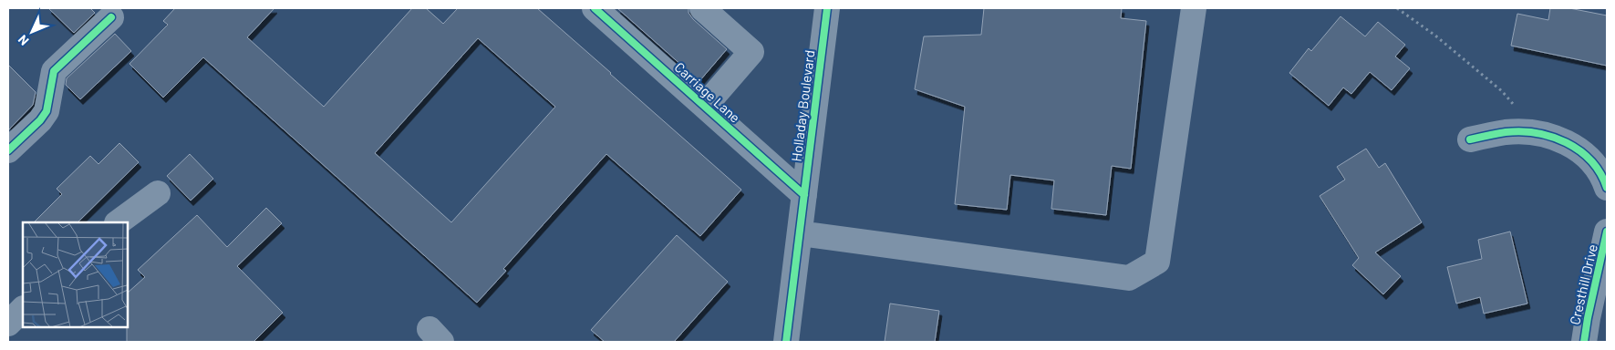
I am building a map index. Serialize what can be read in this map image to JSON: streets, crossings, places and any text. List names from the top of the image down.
{
  "streets": {
    "street": ["Carriage Lane", "Holladay Boulevard", "Cresthill Drive"]
  },
  "crossings": [
    ["Carriage Lane", "Holladay Boulevard"]
  ],
  "north": "bottom left"
}
